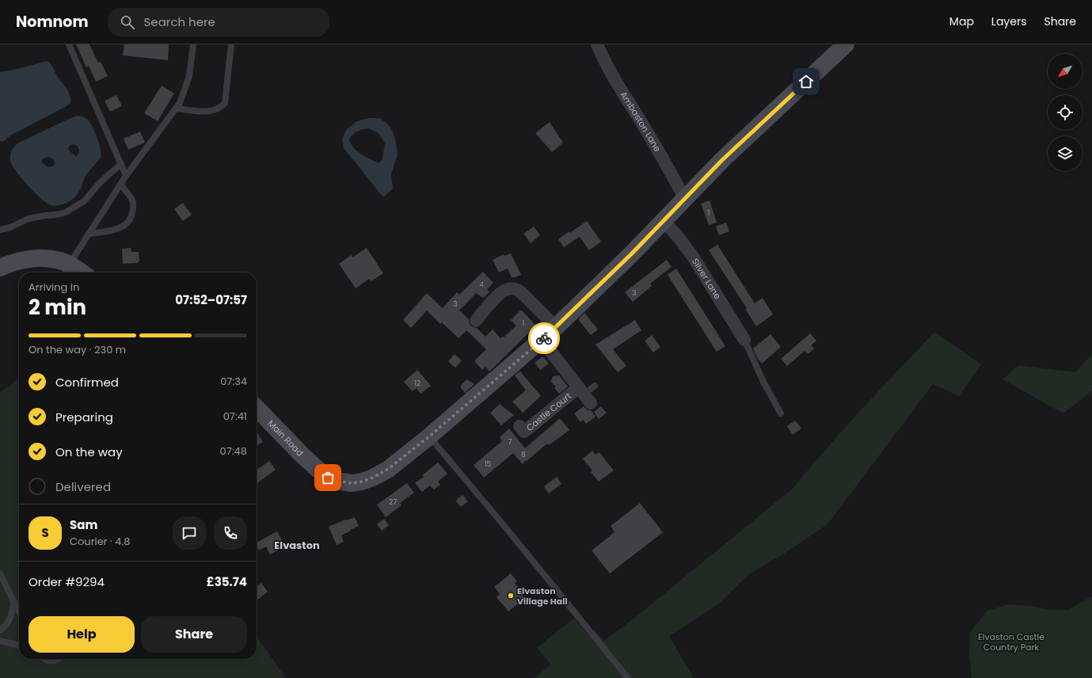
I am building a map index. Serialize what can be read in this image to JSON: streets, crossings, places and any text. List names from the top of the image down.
{
  "streets": {
    "main road": ["Main Road"],
    "street": ["Ambaston Lane", "Silver Lane", "Castle Court"]
  },
  "crossings": [
    ["Ambaston Lane", "Main Road"],
    ["Silver Lane", "Main Road"],
    ["Castle Court", "Main Road"]
  ],
  "districts": ["Elvaston"],
  "parks": ["Elvaston Castle Country Park"],
  "places": ["Elvaston Village Hall"],
  "house_numbers": [
    "1",
    "4",
    "3",
    "3",
    "1",
    "12",
    "7",
    "8",
    "15",
    "27"
  ],
  "north": "bottom left",
  "page": {
    "header": "Nomnom",
    "search": "Search here",
    "nav": ["Map", "Layers", "Share"],
    "heading": ["2 min", "Arriving in", "07:52–07:57"],
    "panel": [
      "Sam",
      "Courier · 4.8",
      "Order #9294",
      "£35.74"
    ],
    "bar": "On the way · 230 m",
    "list": [
      ["Confirmed", "07:34"],
      ["Preparing", "07:41"],
      ["On the way", "07:48"],
      "Delivered"
    ],
    "round": "S",
    "buttons": ["Help", "Share"]
  }
}
